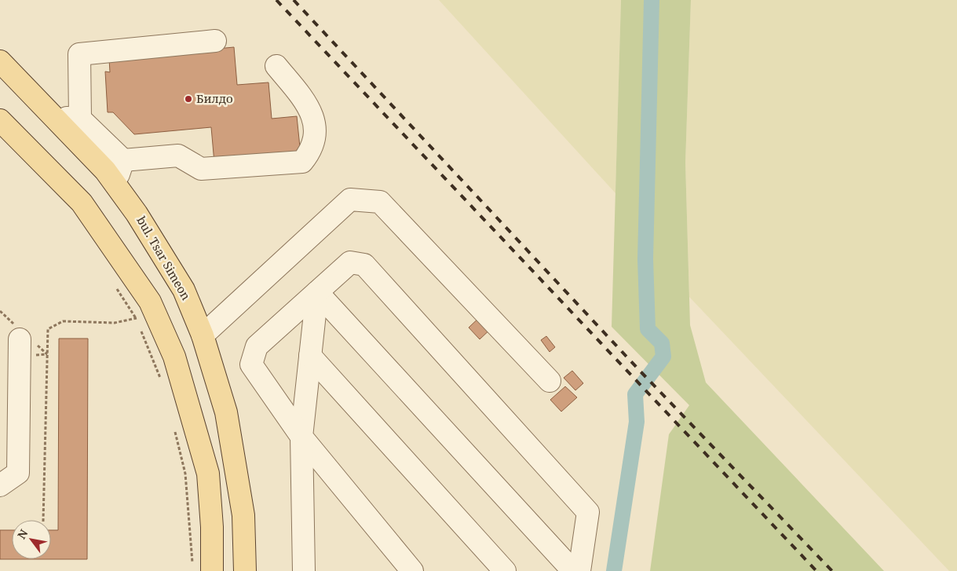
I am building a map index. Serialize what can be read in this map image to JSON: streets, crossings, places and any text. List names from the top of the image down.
{
  "streets": {
    "main road": ["bul. Tsar Simeon"]
  },
  "places": ["Билдо"],
  "north": "top left"
}
